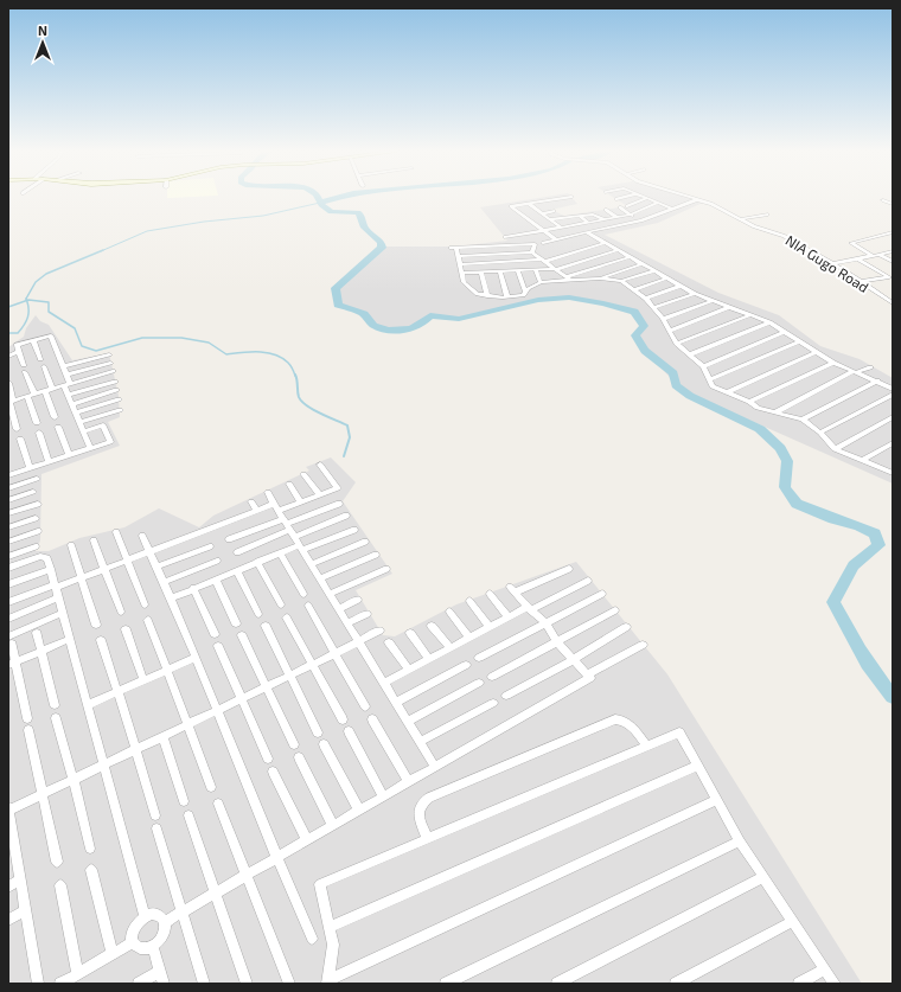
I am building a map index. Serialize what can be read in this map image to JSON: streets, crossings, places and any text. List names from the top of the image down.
{
  "streets": {
    "street": ["NIA Gugo Road"]
  },
  "north": "top"
}
